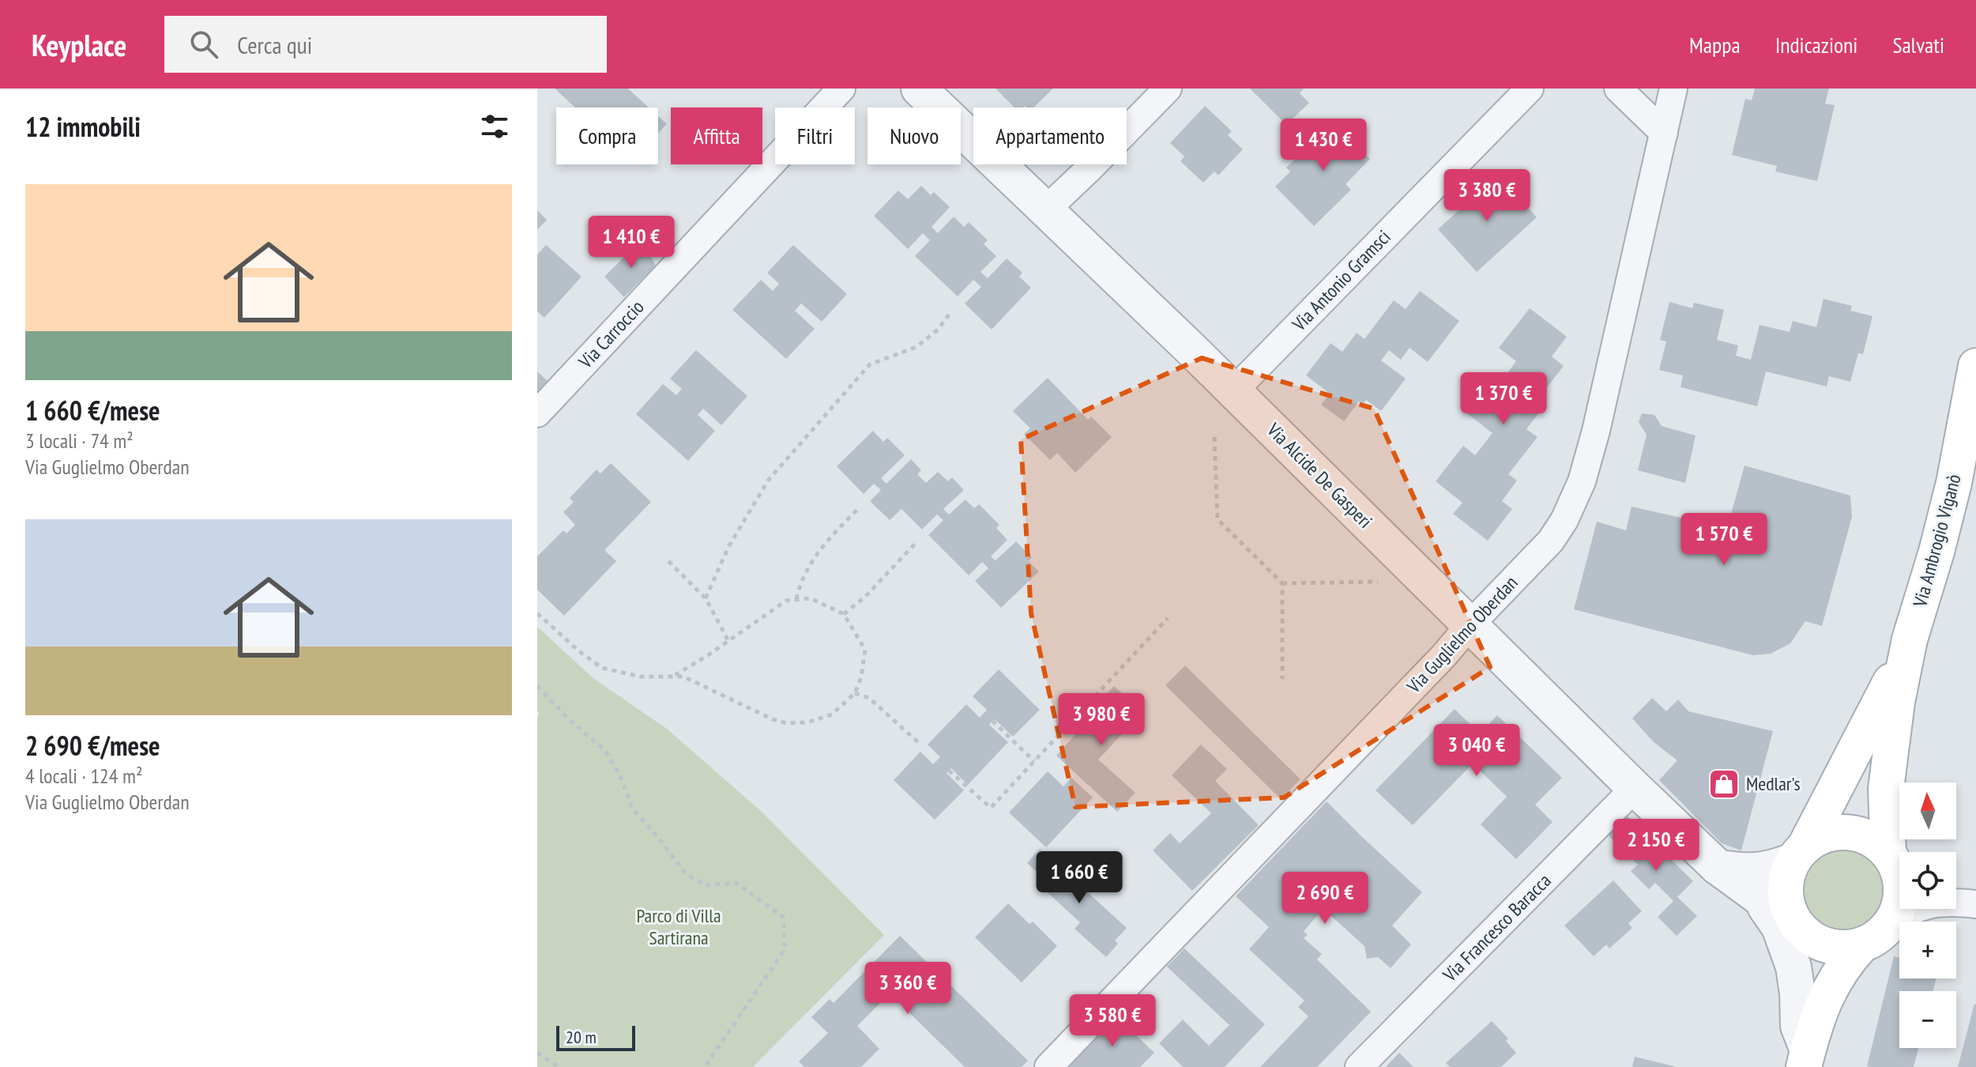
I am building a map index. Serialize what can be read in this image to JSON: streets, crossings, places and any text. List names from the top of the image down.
{
  "streets": {
    "main road": ["Via Ambrogio Viganò"],
    "street": [
      "Via Antonio Gramsci",
      "Via Carroccio",
      "Via Alcide De Gasperi",
      "Via Guglielmo Oberdan",
      "Via Francesco Baracca"
    ]
  },
  "crossings": [
    ["Via Antonio Gramsci", "Via Alcide De Gasperi"],
    ["Via Alcide De Gasperi", "Via Ambrogio Viganò"],
    ["Via Alcide De Gasperi", "Via Guglielmo Oberdan"],
    ["Via Alcide De Gasperi", "Via Francesco Baracca"]
  ],
  "parks": ["Parco di Villa Sartirana"],
  "places": {
    "shop": ["Medlar's"]
  },
  "scale_bar": "20 m",
  "north": "top",
  "page": {
    "header": "Keyplace",
    "search": "Cerca qui",
    "nav": ["Mappa", "Indicazioni", "Salvati"],
    "heading": "12 immobili",
    "chip": [
      "Compra",
      "Affitta",
      "Filtri",
      "Nuovo",
      "Appartamento"
    ],
    "price": [
      "1 430 €",
      "3 380 €",
      "1 410 €",
      "1 370 €",
      "1 570 €",
      "3 980 €",
      "3 040 €",
      "2 150 €",
      "1 660 €",
      "2 690 €",
      "3 360 €",
      "3 580 €"
    ],
    "list": [
      {
        "name": "1 660 €/mese",
        "note": "3 locali · 74 m² · Via Guglielmo Oberdan"
      },
      {
        "name": "2 690 €/mese",
        "note": "4 locali · 124 m² · Via Guglielmo Oberdan"
      }
    ],
    "map_buttons": ["+", "−"],
    "scale": "20 m"
  }
}
